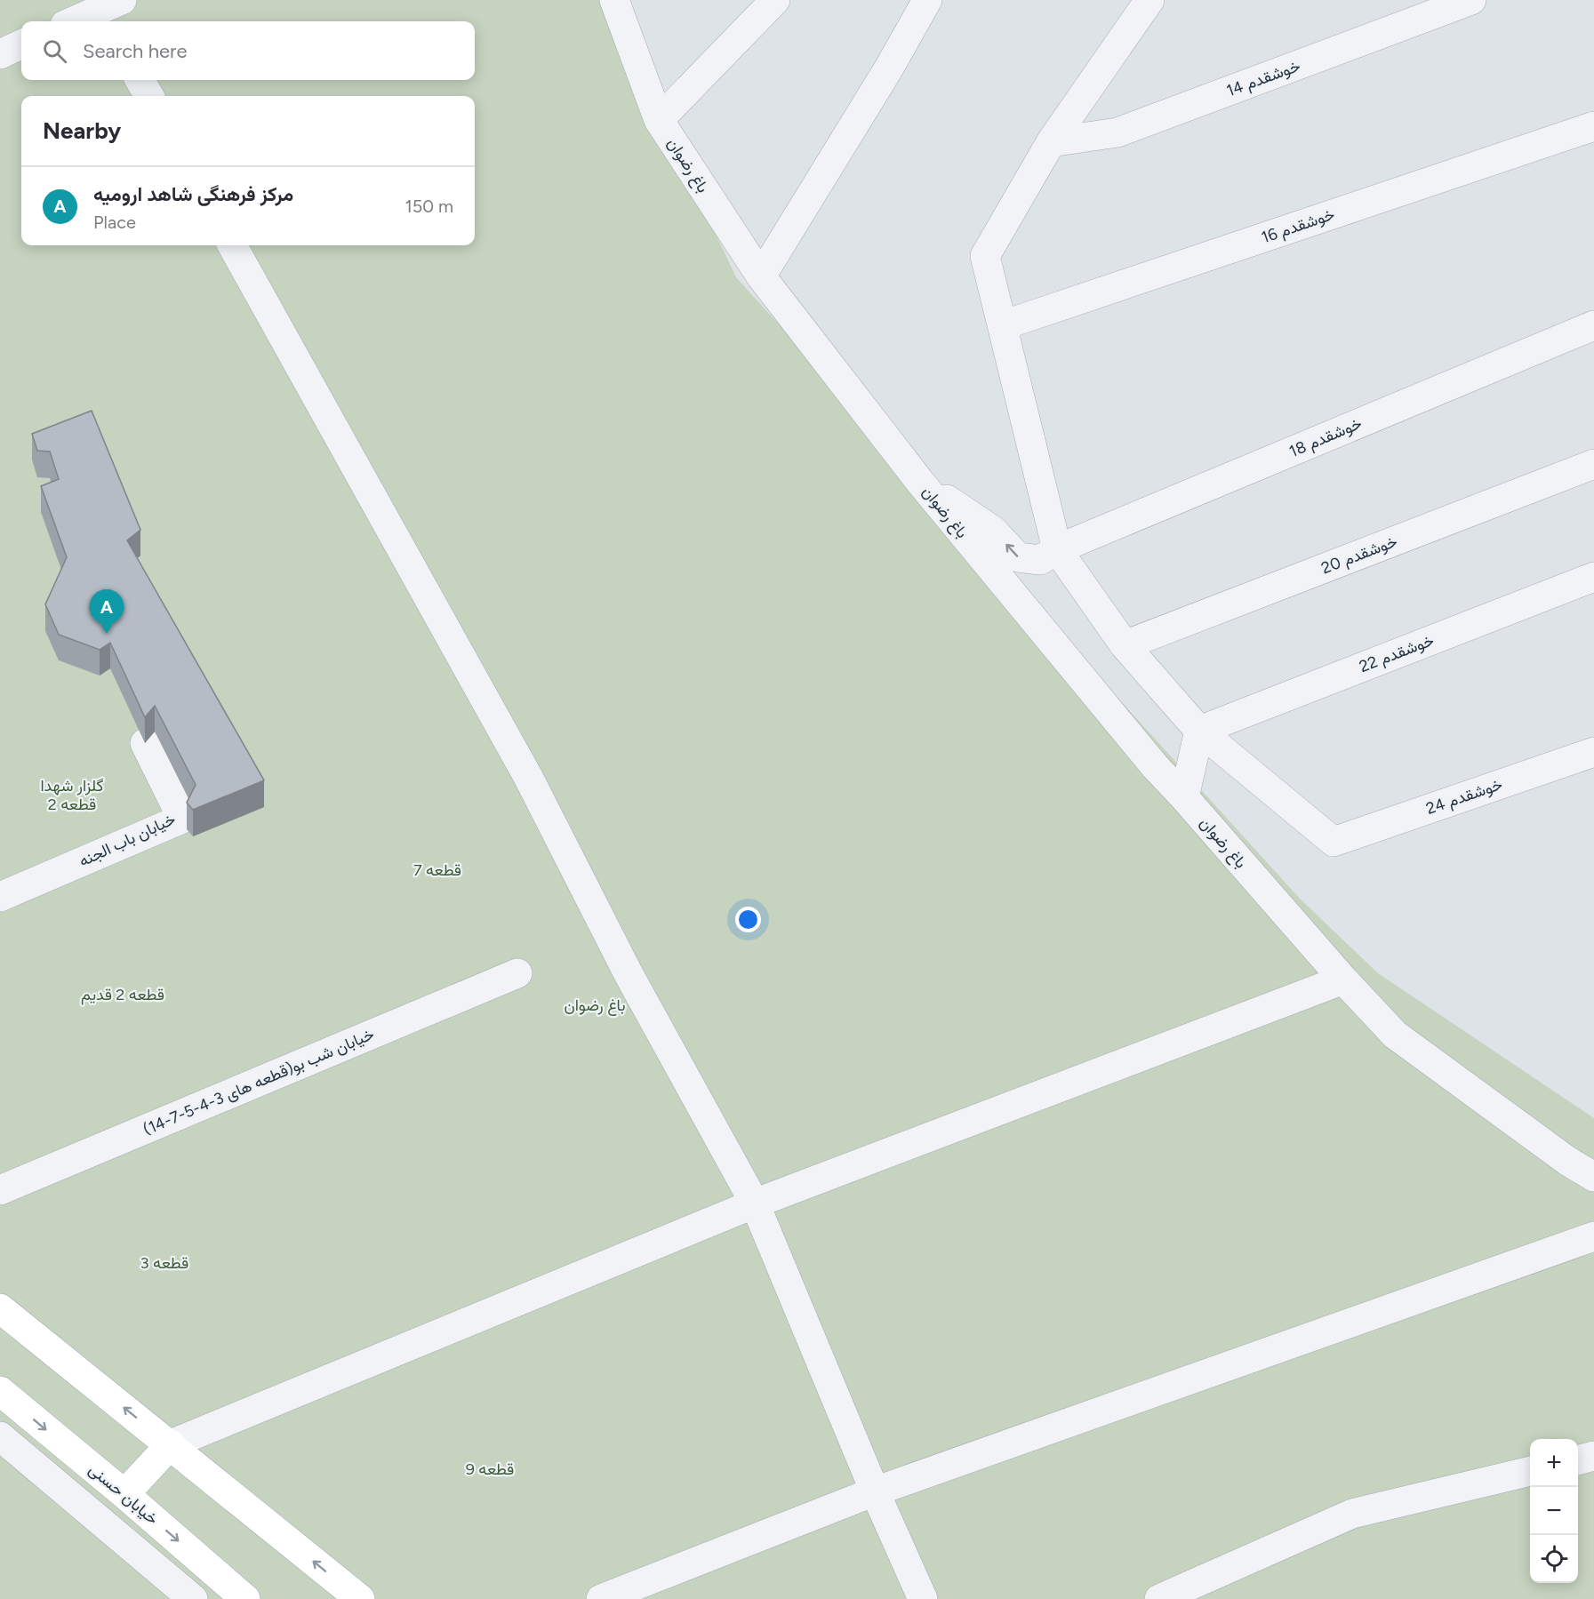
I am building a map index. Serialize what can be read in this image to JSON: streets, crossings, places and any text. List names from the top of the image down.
{
  "streets": {
    "main road": ["خیابان حسنی"],
    "street": [
      "خوشقدم 14",
      "باغ رضوان",
      "خوشقدم 16",
      "خوشقدم 18",
      "خوشقدم 20",
      "خوشقدم 22",
      "خوشقدم 24",
      "خیابان باب الجنه",
      "خیابان شب بو(قطعه های 3-4-5-7-14)"
    ]
  },
  "crossings": [
    ["باغ رضوان", "خوشقدم 18"],
    ["خوشقدم 22", "خوشقدم 24"]
  ],
  "parks": [
    "گلزار شهدا قطعه 2",
    "قطعه 7",
    "قطعه 2 قدیم",
    "باغ رضوان",
    "قطعه 3",
    "قطعه 9"
  ],
  "page": {
    "search": "Search here",
    "heading": "Nearby",
    "list": [
      {
        "mark": "A",
        "name": "مرکز فرهنگی شاهد ارومیه",
        "note": "Place",
        "value": "150 m"
      }
    ],
    "pins": "A",
    "map_buttons": ["+", "−"]
  }
}
